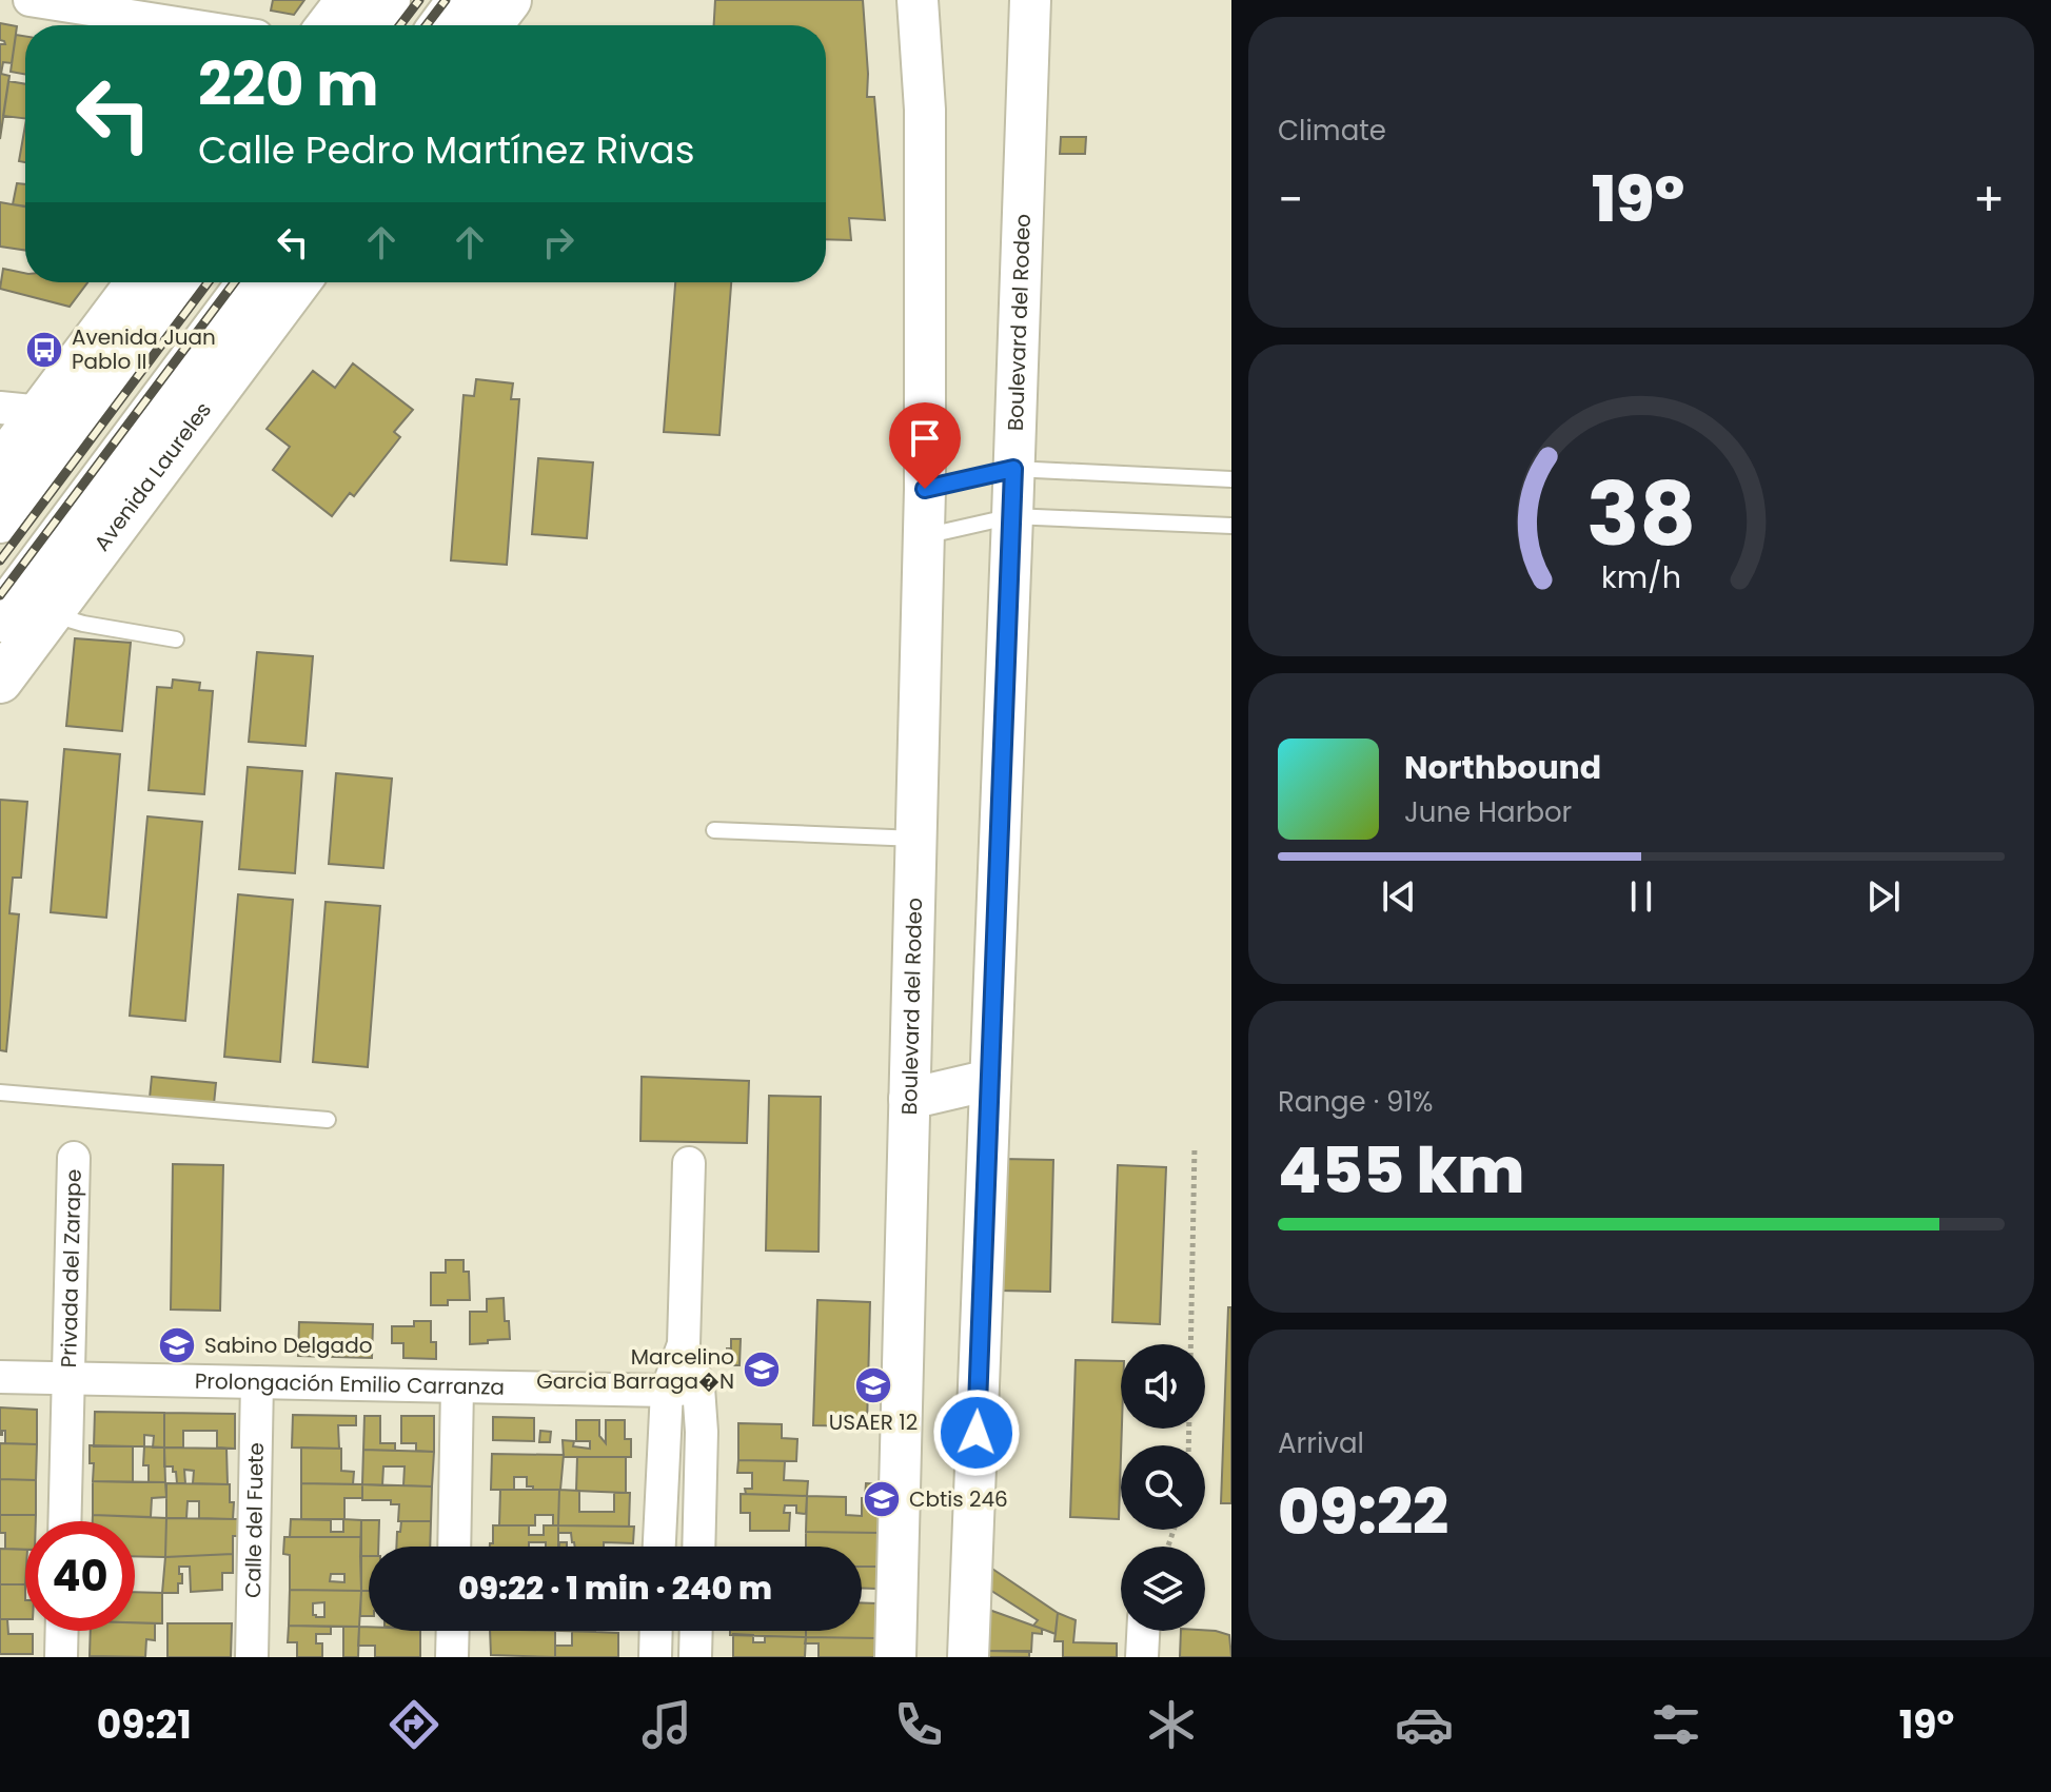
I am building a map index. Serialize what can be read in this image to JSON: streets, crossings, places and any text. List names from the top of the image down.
{
  "streets": {
    "main road": ["Avenida Laureles"],
    "street": [
      "Boulevard del Rodeo",
      "Privada del Zarape",
      "Prolongación Emilio Carranza",
      "Calle del Fuete"
    ]
  },
  "crossings": [
    ["Privada del Zarape", "Prolongación Emilio Carranza"],
    ["Prolongación Emilio Carranza", "Calle del Fuete"]
  ],
  "places": {
    "bus stop": ["Avenida Juan Pablo II"],
    "school or university": [
      "Sabino Delgado",
      "Marcelino Garcia Barraga�N",
      "USAER 12",
      "Cbtis 246"
    ]
  },
  "page": {
    "tile": [
      "Climate",
      ["Range · 91%", "455 km"],
      ["Arrival", "09:22"]
    ],
    "turn": ["220 m", "Calle Pedro Martínez Rivas"],
    "heat": ["−", "19°", "+"],
    "song": ["Northbound", "June Harbor"],
    "limit": "40",
    "trip": "09:22 · 1 min · 240 m",
    "tabs": ["09:21", "19°"],
    "gauge": ["38", "km/h"]
  }
}
